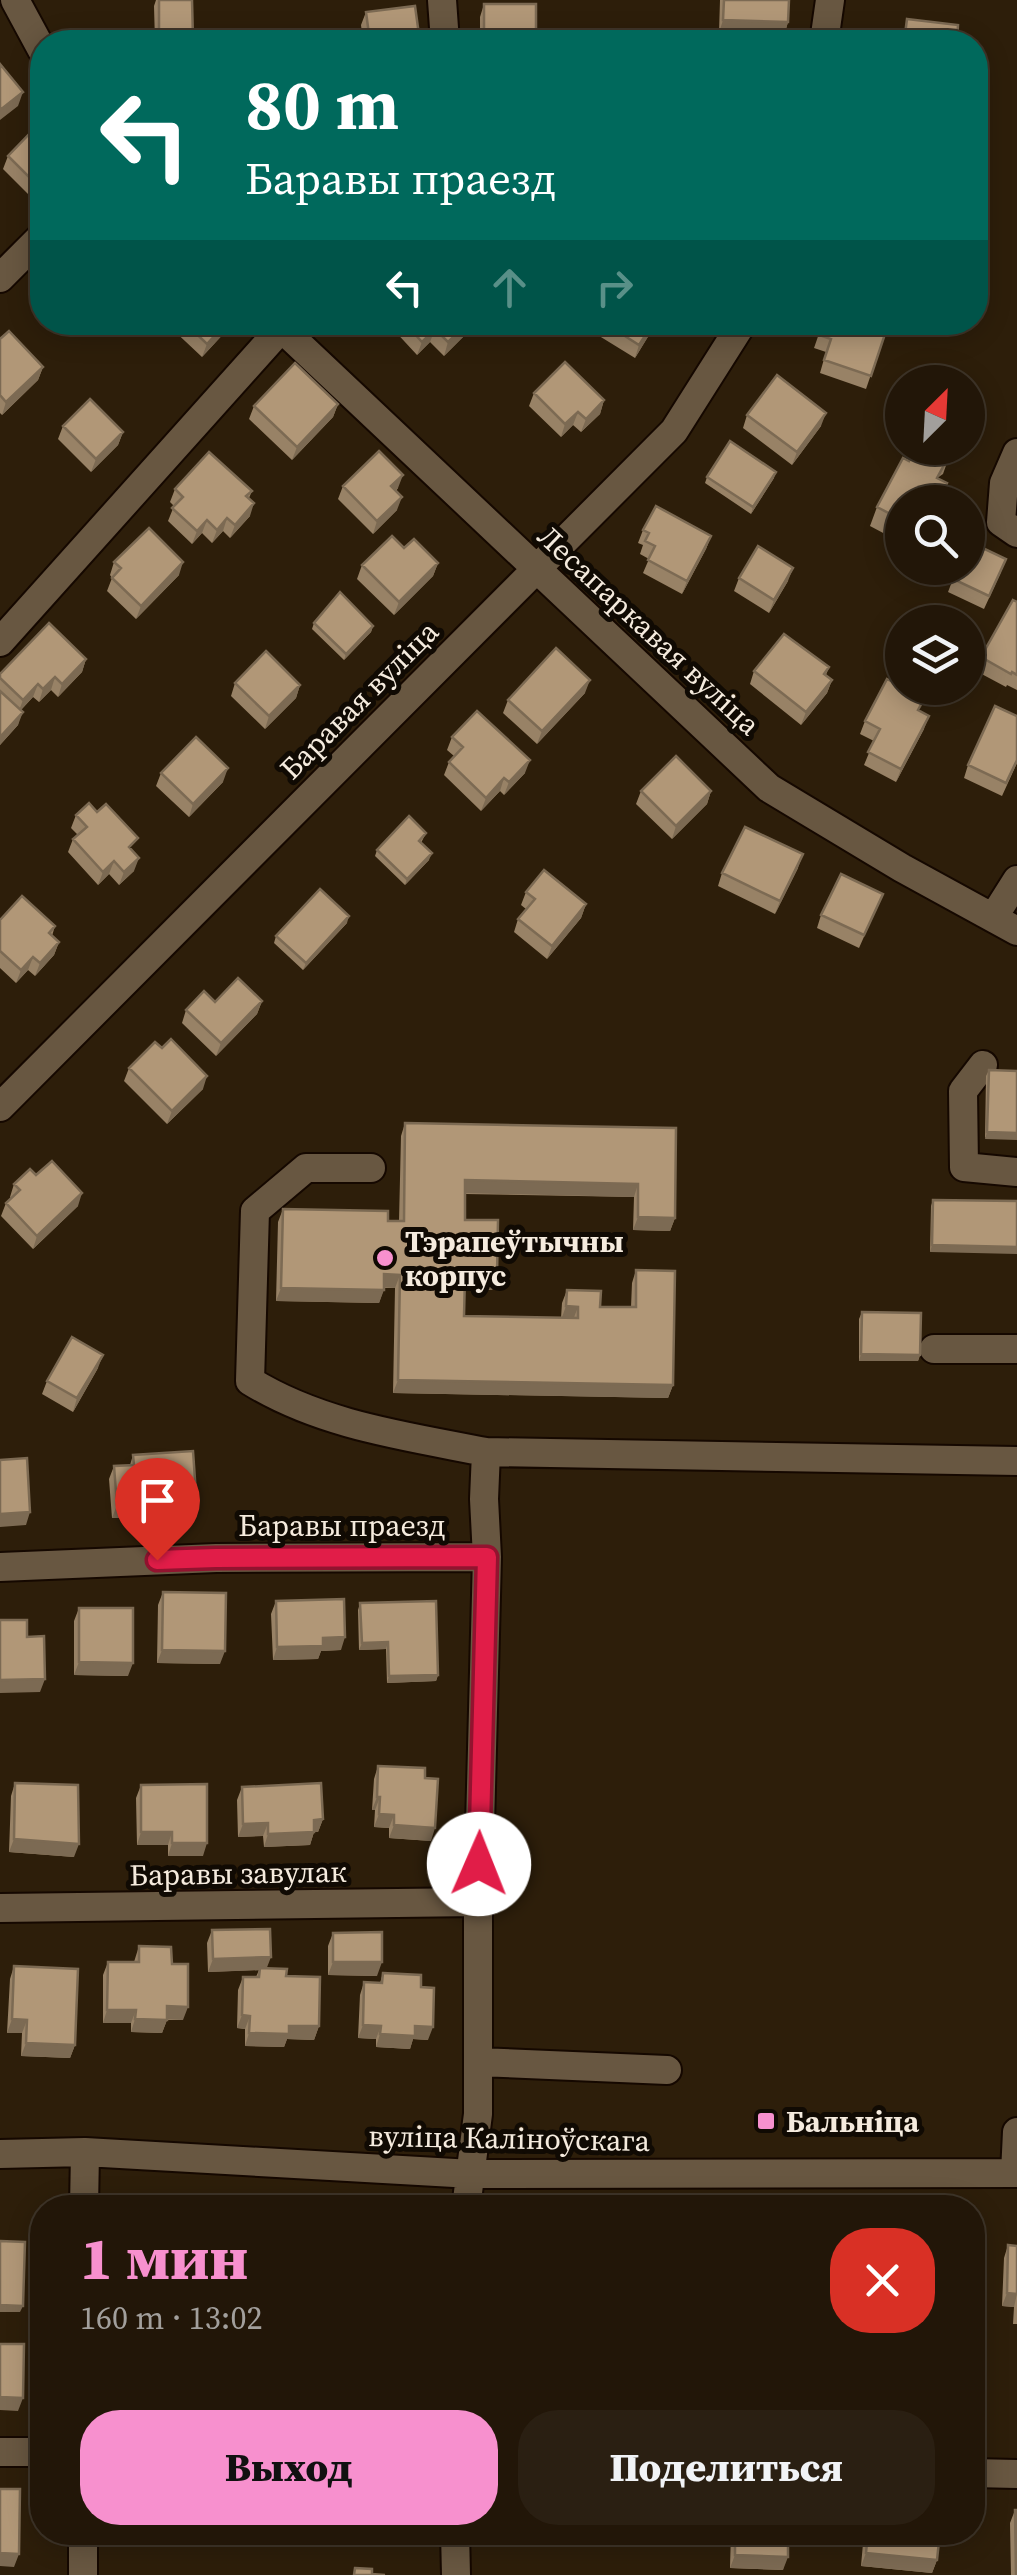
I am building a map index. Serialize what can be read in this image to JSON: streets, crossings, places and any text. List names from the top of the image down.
{
  "streets": {
    "street": [
      "Лесапаркавая вуліца",
      "Баравая вуліца",
      "Баравы праезд",
      "Баравы завулак",
      "вуліца Каліноўскага"
    ]
  },
  "crossings": [
    ["Лесапаркавая вуліца", "Баравая вуліца"],
    ["Баравы праезд", "Баравы завулак"],
    ["Баравы праезд", "вуліца Каліноўскага"]
  ],
  "places": {
    "other": ["Тэрапеўтычны корпус"],
    "transit": ["Бальніца"]
  },
  "north": "top right",
  "page": {
    "turn": ["80 m", "Баравы праезд"],
    "heading": ["1 мин", "160 m · 13:02"],
    "buttons": ["Выход", "Поделиться"]
  }
}
